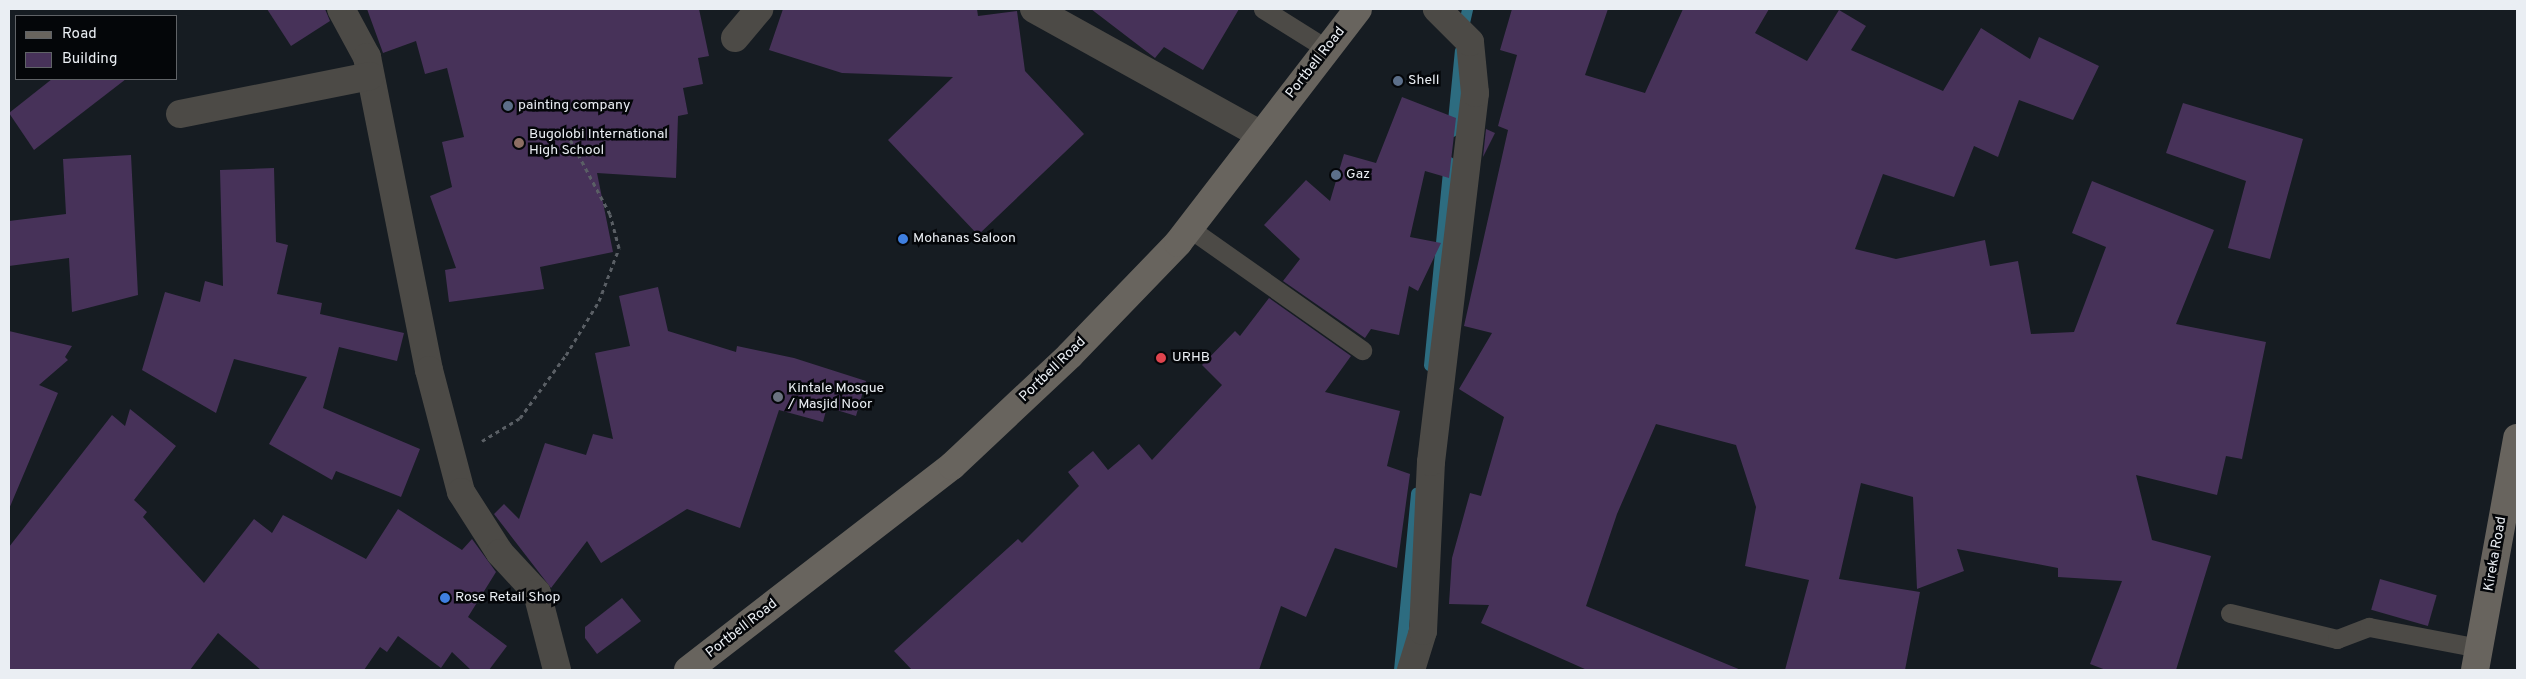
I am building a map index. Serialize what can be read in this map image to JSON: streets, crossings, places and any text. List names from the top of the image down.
{
  "streets": {
    "main road": ["Portbell Road", "Kireka Road"]
  },
  "places": [
    "Shell",
    "painting company",
    "Bugolobi International High School",
    "Gaz",
    "Mohanas Saloon",
    "URHB",
    "Kintale Mosque / Masjid Noor",
    "Rose Retail Shop"
  ],
  "legend": ["Road", "Building"]
}
